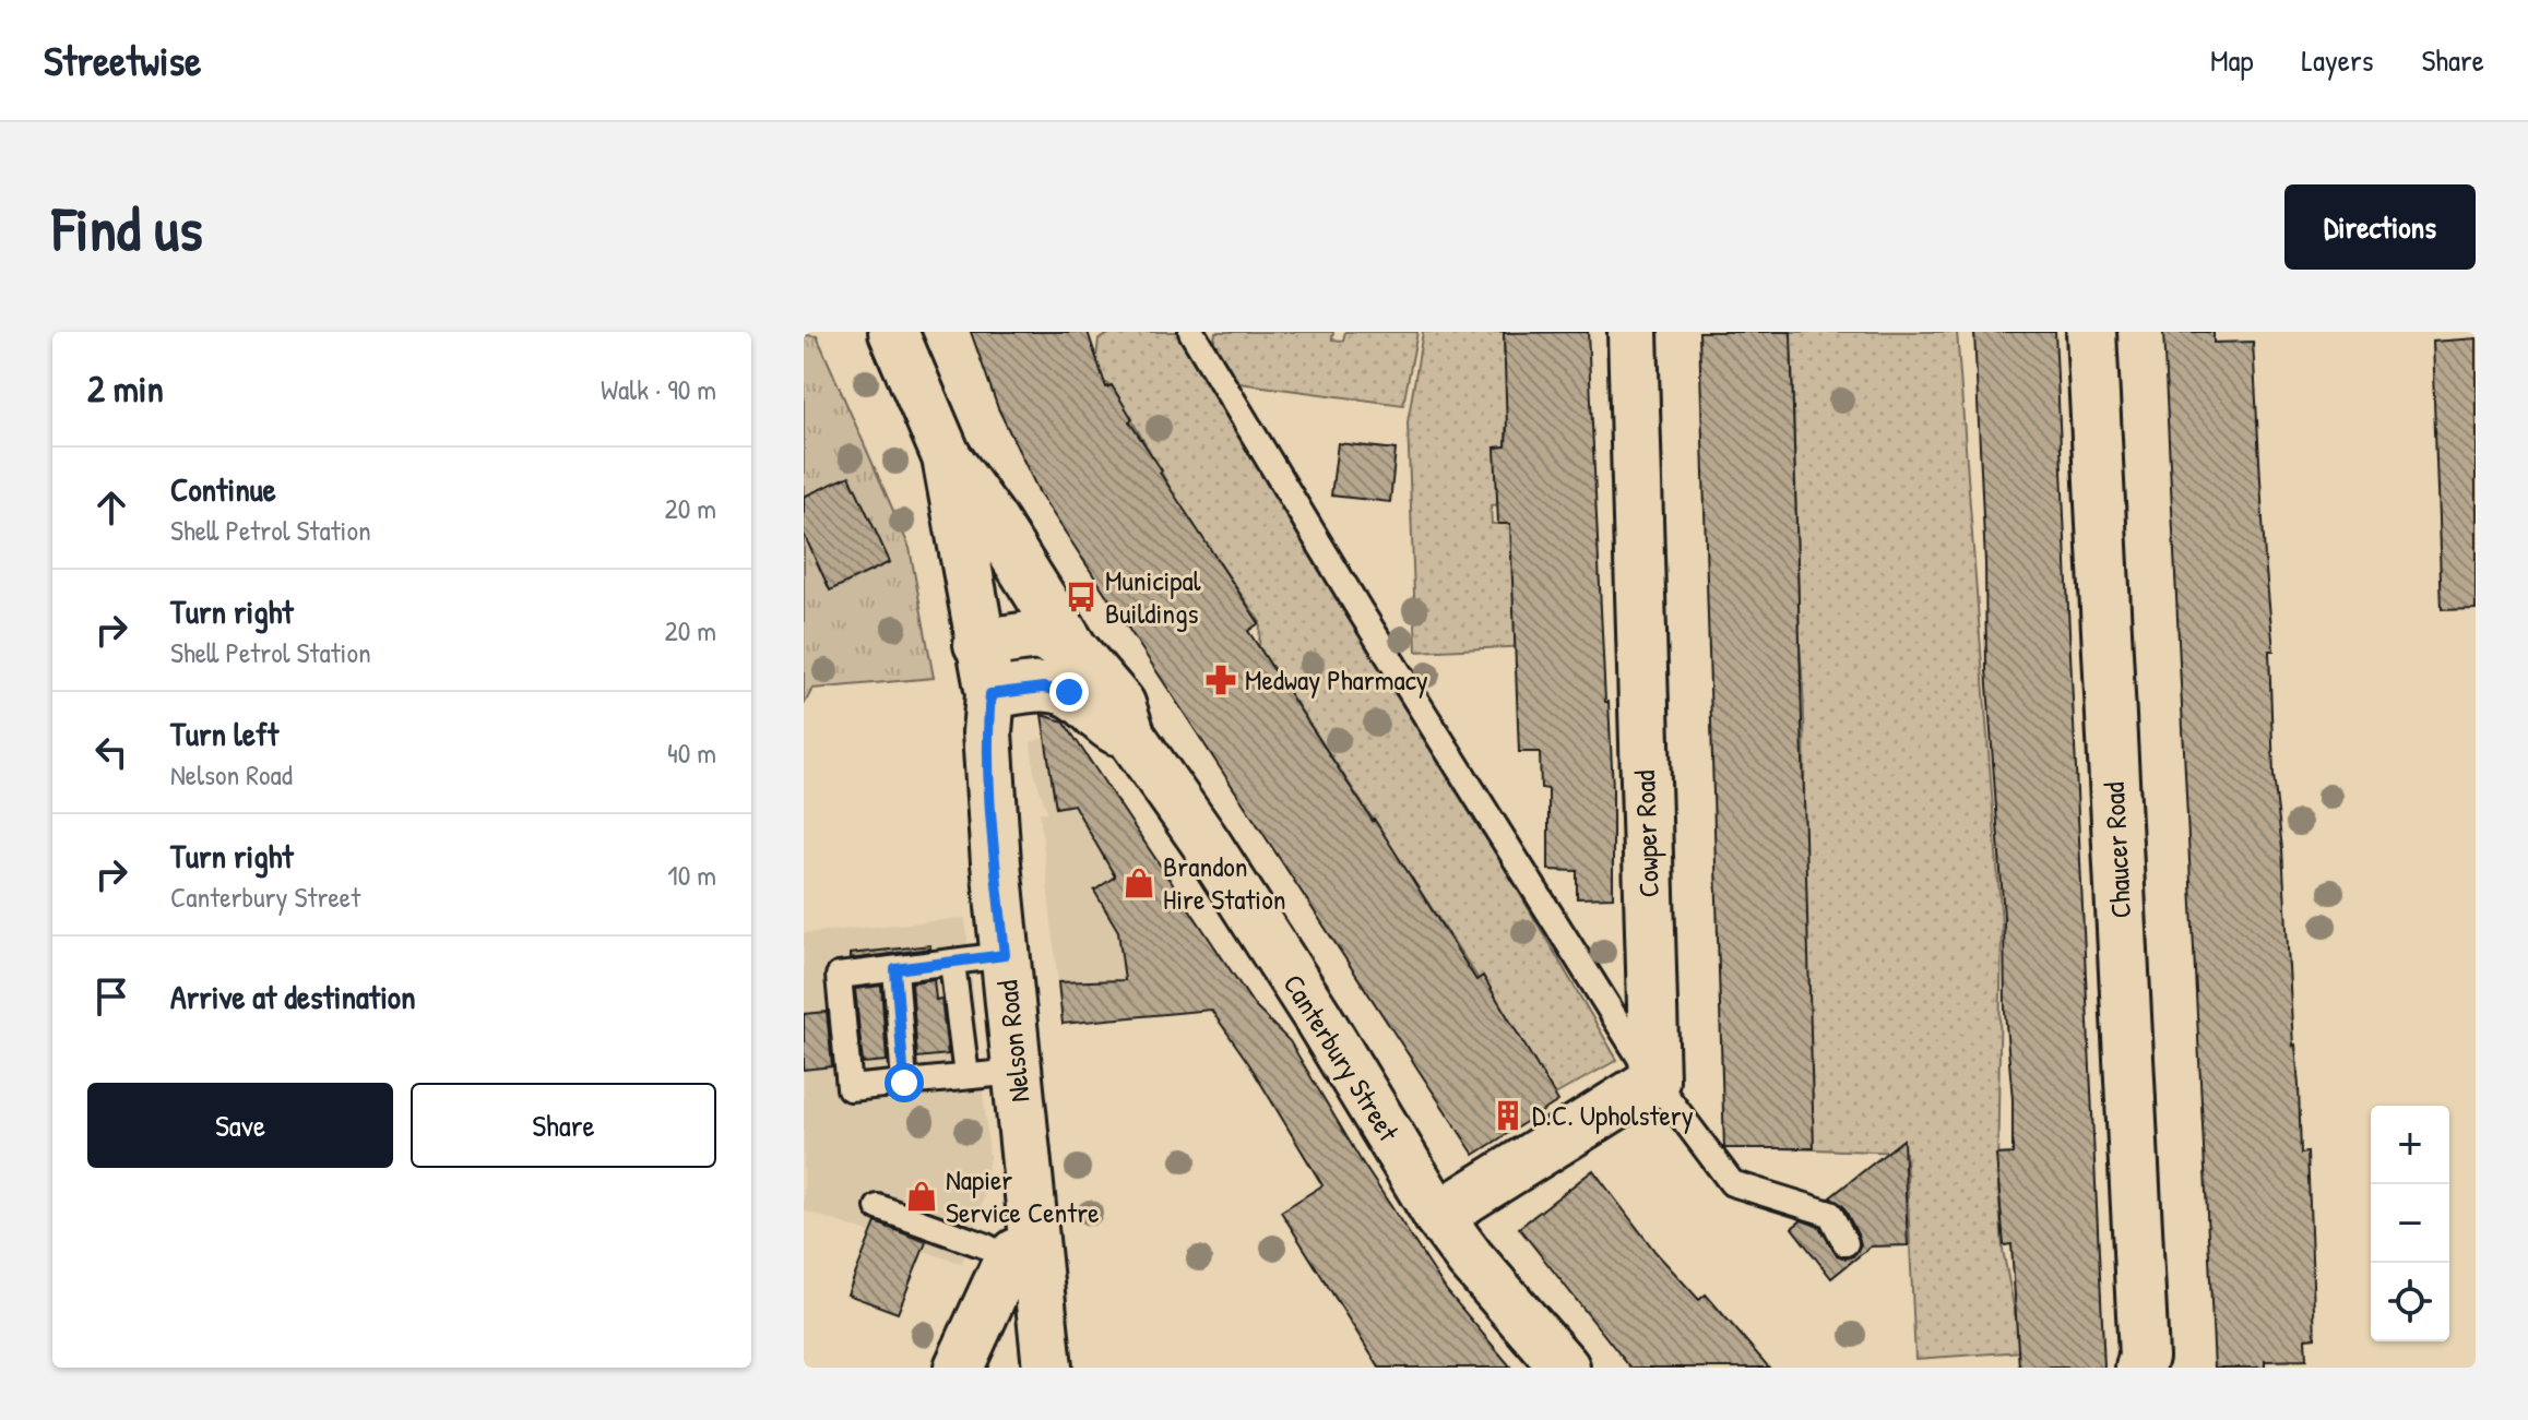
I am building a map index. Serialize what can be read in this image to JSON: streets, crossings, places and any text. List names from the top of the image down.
{
  "streets": {
    "street": [
      "Cowper Road",
      "Chaucer Road",
      "Nelson Road",
      "Canterbury Street"
    ]
  },
  "crossings": [
    ["Nelson Road", "Canterbury Street"]
  ],
  "places": {
    "bus stop": ["Municipal Buildings"],
    "pharmacy": ["Medway Pharmacy"],
    "shop": ["Brandon Hire Station", "Napier Service Centre"],
    "building": ["D.C. Upholstery"]
  },
  "page": {
    "header": "Streetwise",
    "nav": ["Map", "Layers", "Share"],
    "buttons": [
      "Directions",
      ["Save", "Share"]
    ],
    "title": "Find us",
    "heading": ["2 min", "Walk · 90 m"],
    "list": [
      ["Continue", "Shell Petrol Station", "20 m"],
      ["Turn right", "Shell Petrol Station", "20 m"],
      ["Turn left", "Nelson Road", "40 m"],
      ["Turn right", "Canterbury Street", "10 m"],
      "Arrive at destination"
    ],
    "map_buttons": ["+", "−"]
  }
}
